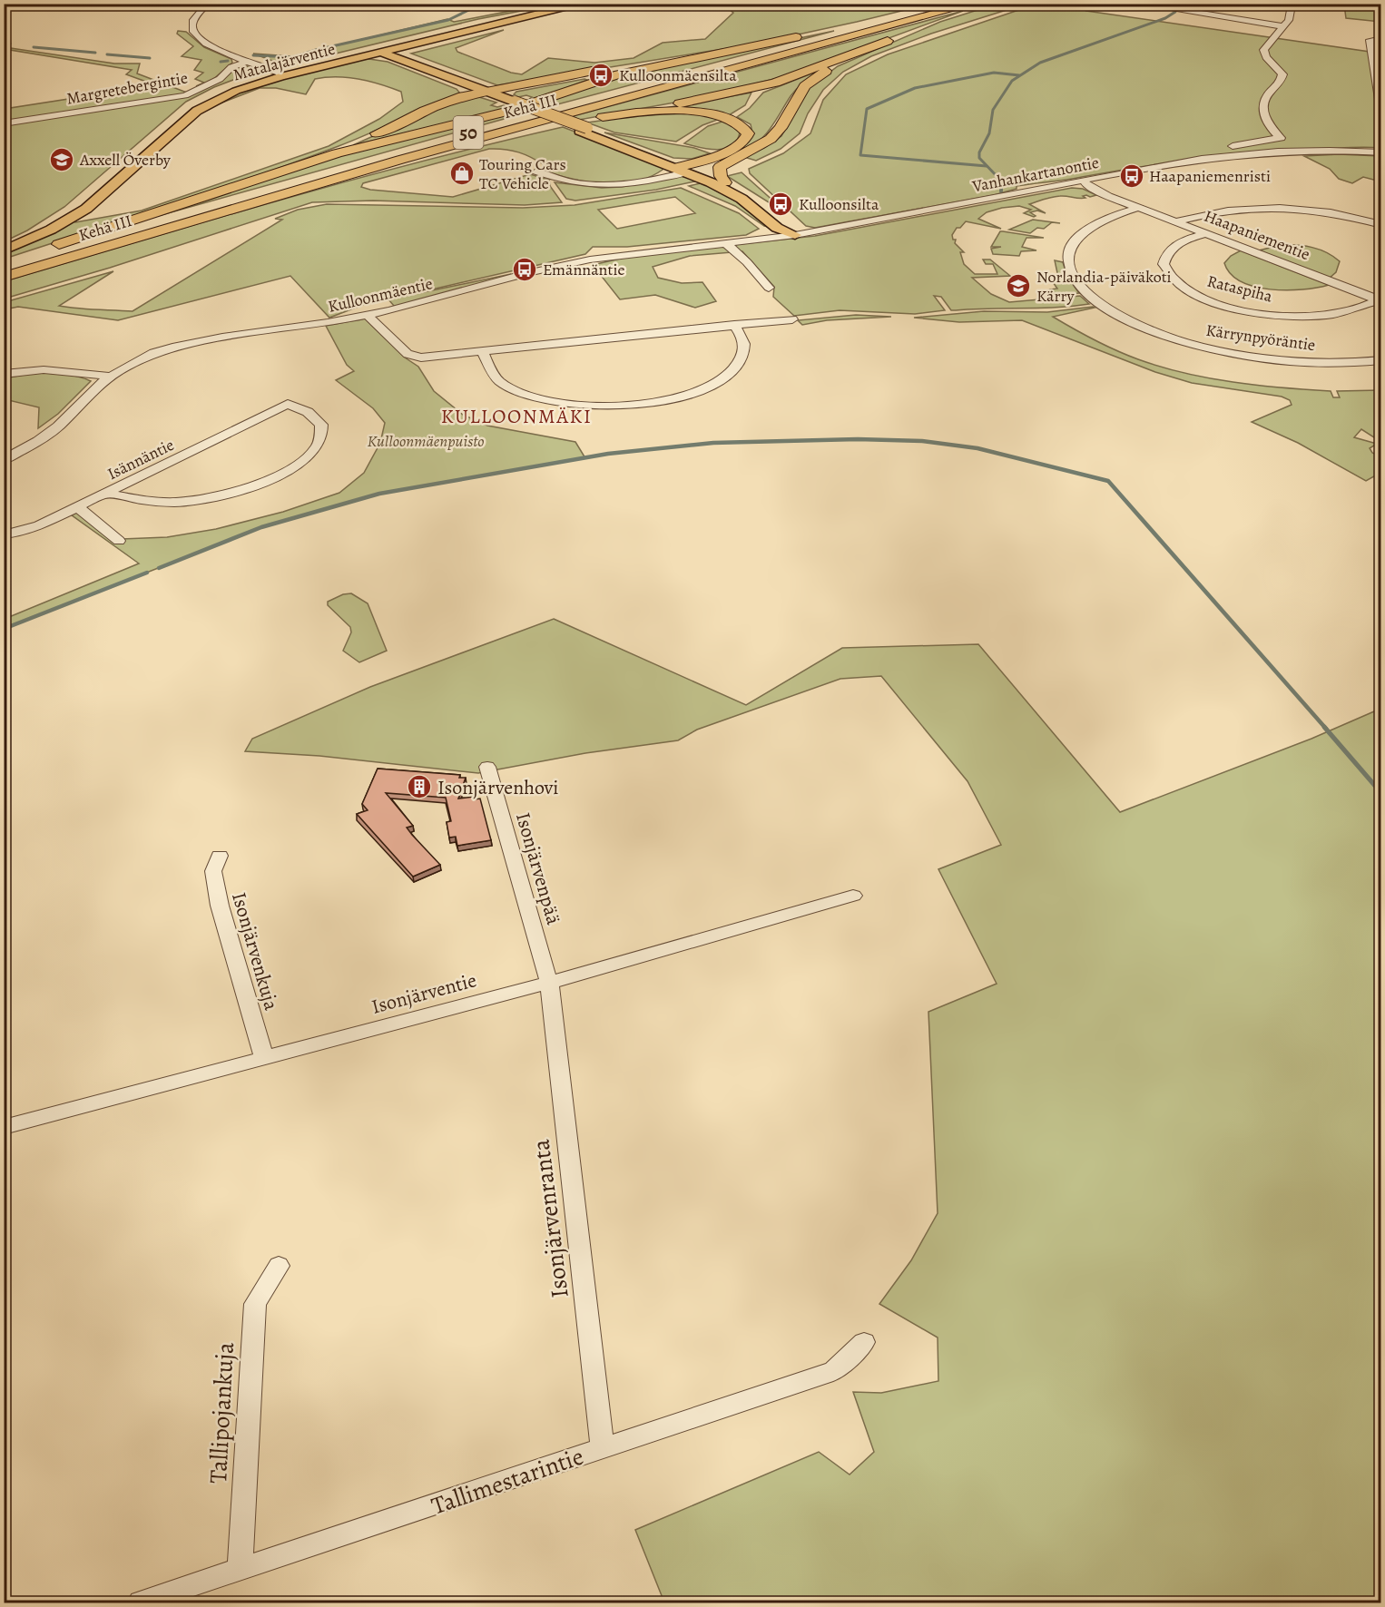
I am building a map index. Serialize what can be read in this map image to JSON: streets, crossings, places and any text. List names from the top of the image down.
{
  "streets": {
    "highway": ["Kehä III", "50"],
    "main road": ["Matalajärventie"],
    "street": [
      "Margretebergintie",
      "Vanhankartanontie",
      "Haapaniementie",
      "Rataspiha",
      "Kulloonmäentie",
      "Kärrynpyöräntie",
      "Isännäntie",
      "Isonjärvenpää",
      "Isonjärvenkuja",
      "Isonjärventie",
      "Isonjärvenranta",
      "Tallipojankuja",
      "Tallimestarintie"
    ]
  },
  "crossings": [
    ["Vanhankartanontie", "Haapaniementie"],
    ["Vanhankartanontie", "Kulloonmäentie"],
    ["Haapaniementie", "Rataspiha"],
    ["Haapaniementie", "Kärrynpyöräntie"],
    ["Isonjärvenpää", "Isonjärventie"],
    ["Isonjärvenpää", "Isonjärvenranta"],
    ["Isonjärvenkuja", "Isonjärventie"],
    ["Isonjärventie", "Isonjärvenranta"],
    ["Isonjärvenranta", "Tallimestarintie"],
    ["Tallipojankuja", "Tallimestarintie"]
  ],
  "districts": ["KULLOONMÄKI"],
  "parks": ["Kulloonmäenpuisto"],
  "places": {
    "bus stop": [
      "Kulloonmäensilta",
      "Haapaniemenristi",
      "Kulloonsilta",
      "Emännäntie"
    ],
    "school or university": ["Axxell Överby", "Norlandia-päiväkoti Kärry"],
    "shop": ["Touring Cars TC Vehicle"],
    "building": ["Isonjärvenhovi"]
  }
}
